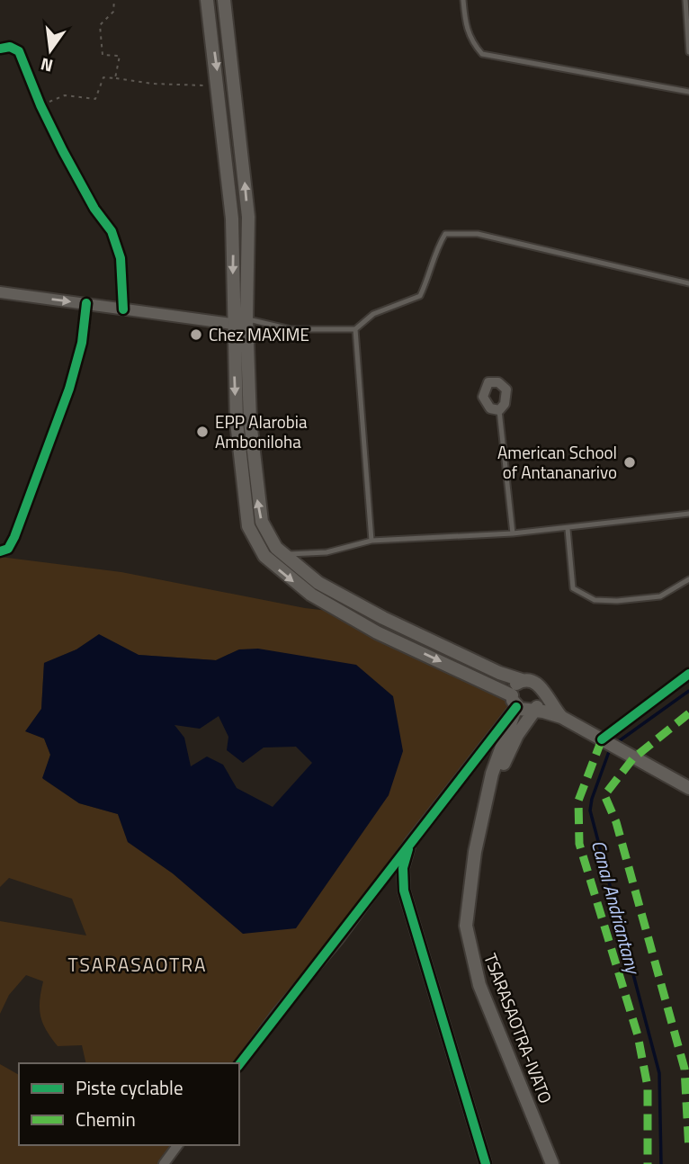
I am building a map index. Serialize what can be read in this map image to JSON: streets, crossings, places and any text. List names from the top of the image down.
{
  "streets": {
    "main road": ["TSARASAOTRA-IVATO"]
  },
  "districts": ["TSARASAOTRA"],
  "water": ["Canal Andriantany"],
  "places": ["Chez MAXIME", "EPP Alarobia Amboniloha", "American School of Antananarivo"],
  "legend": ["Piste cyclable", "Chemin"],
  "north": "bottom"
}
